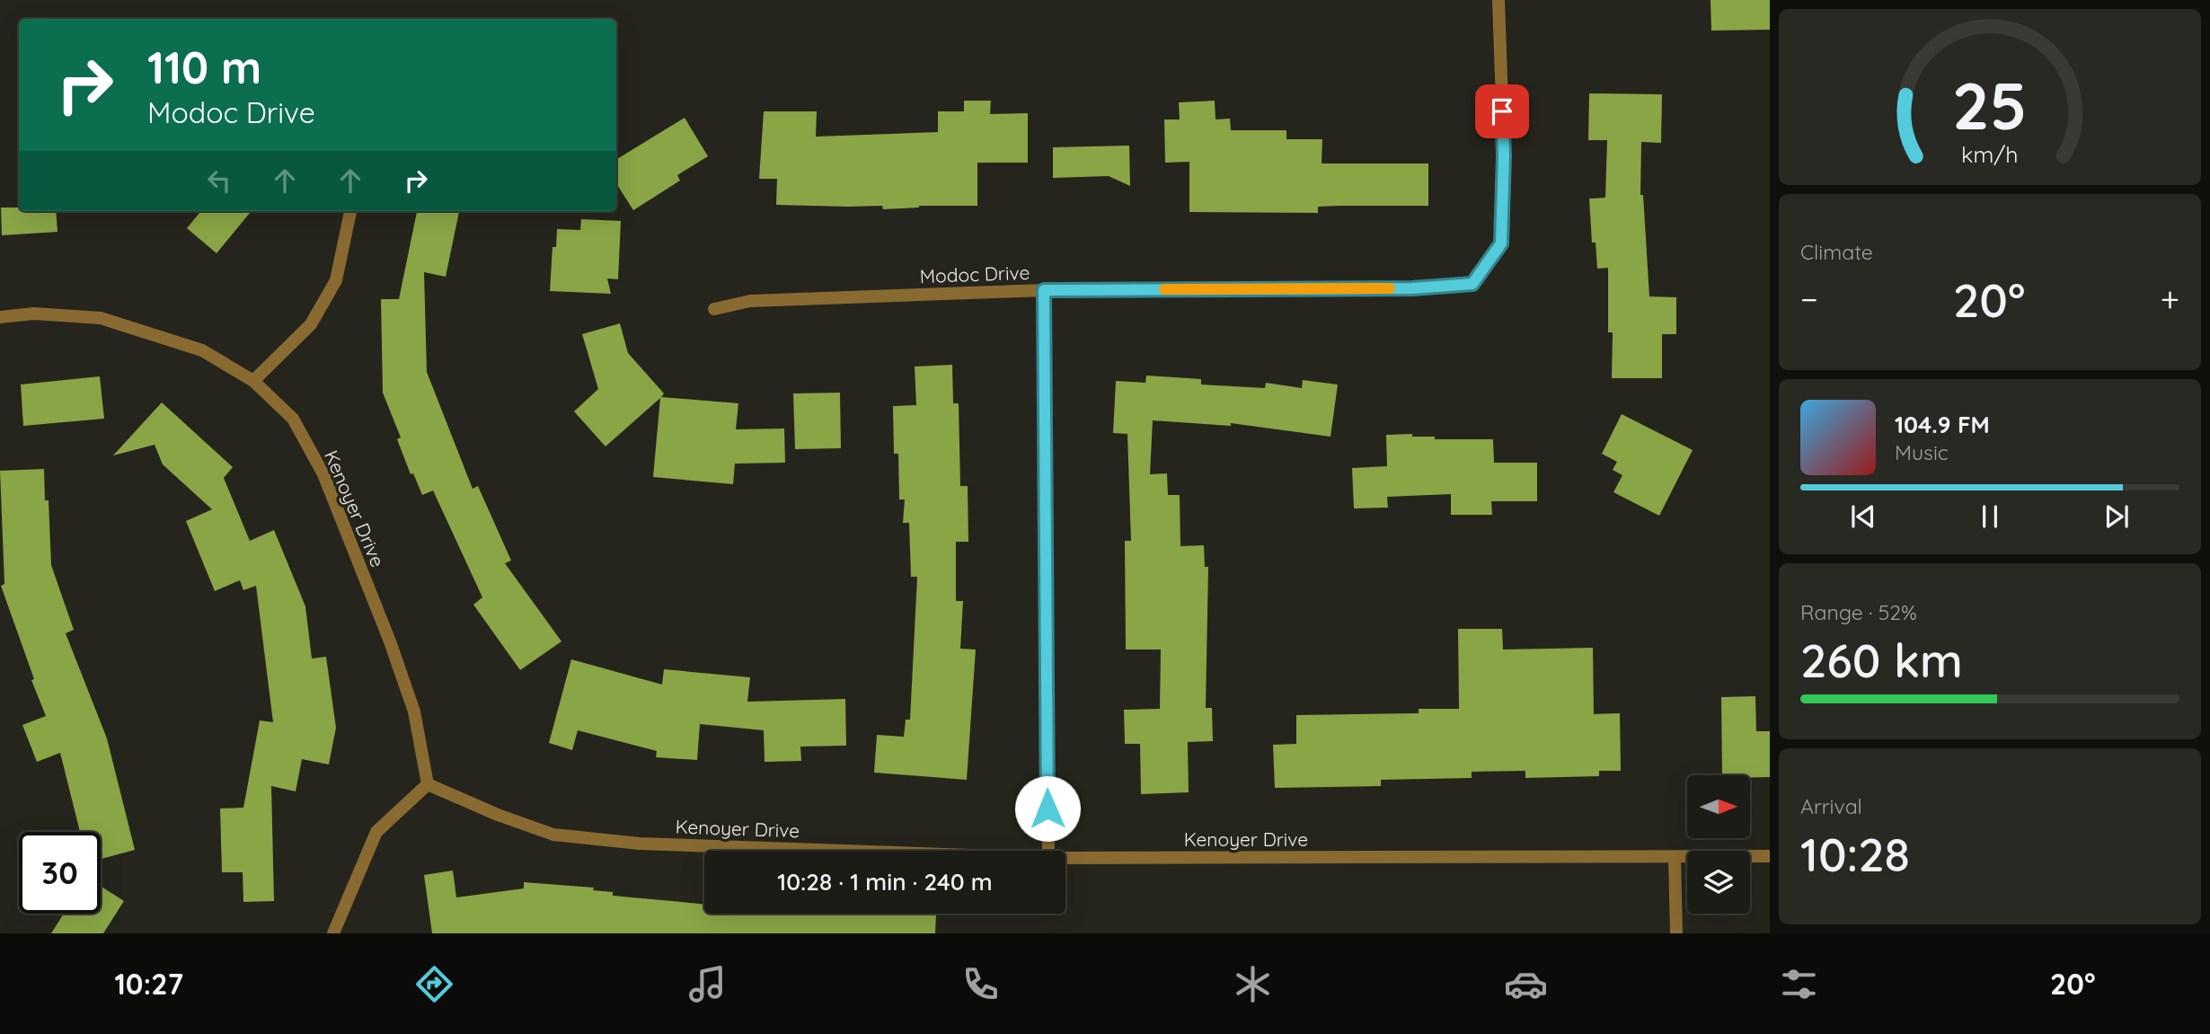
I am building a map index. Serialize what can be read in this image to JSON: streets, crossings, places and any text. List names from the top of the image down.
{
  "streets": {
    "street": ["Modoc Drive", "Kenoyer Drive"]
  },
  "north": "right",
  "page": {
    "turn": ["110 m", "Modoc Drive"],
    "tile": [
      "Climate",
      ["Range · 52%", "260 km"],
      ["Arrival", "10:28"]
    ],
    "heat": ["−", "20°", "+"],
    "song": ["104.9 FM", "Music"],
    "limit": "30",
    "trip": "10:28 · 1 min · 240 m",
    "tabs": ["10:27", "20°"],
    "gauge": ["25", "km/h"]
  }
}
